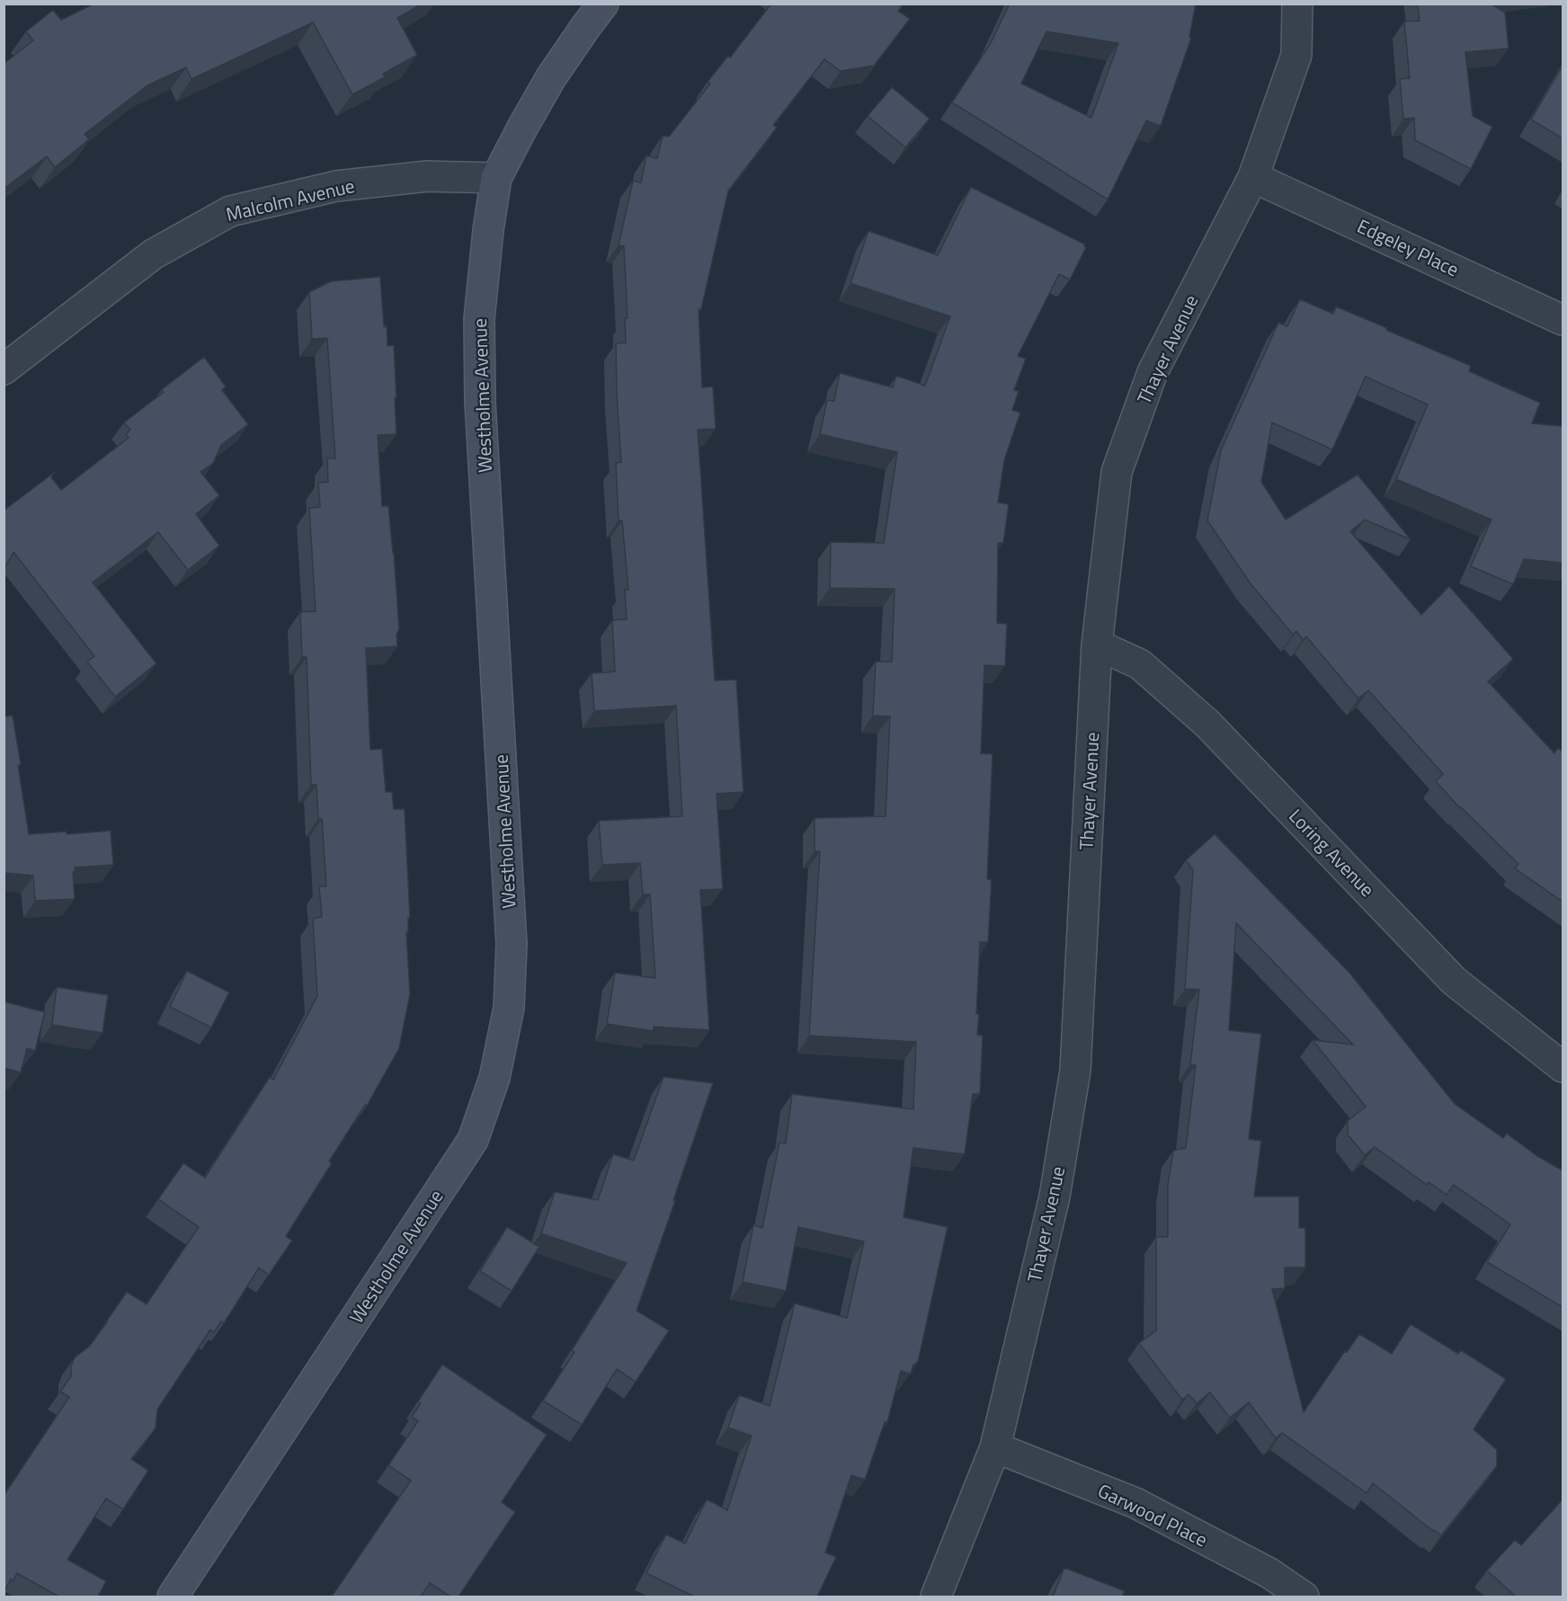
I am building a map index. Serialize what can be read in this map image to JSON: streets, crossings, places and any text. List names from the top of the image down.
{
  "streets": {
    "street": [
      "Malcolm Avenue",
      "Edgeley Place",
      "Thayer Avenue",
      "Westholme Avenue",
      "Loring Avenue",
      "Garwood Place"
    ]
  },
  "crossings": [
    ["Malcolm Avenue", "Westholme Avenue"],
    ["Edgeley Place", "Thayer Avenue"],
    ["Thayer Avenue", "Loring Avenue"],
    ["Thayer Avenue", "Garwood Place"]
  ]
}
